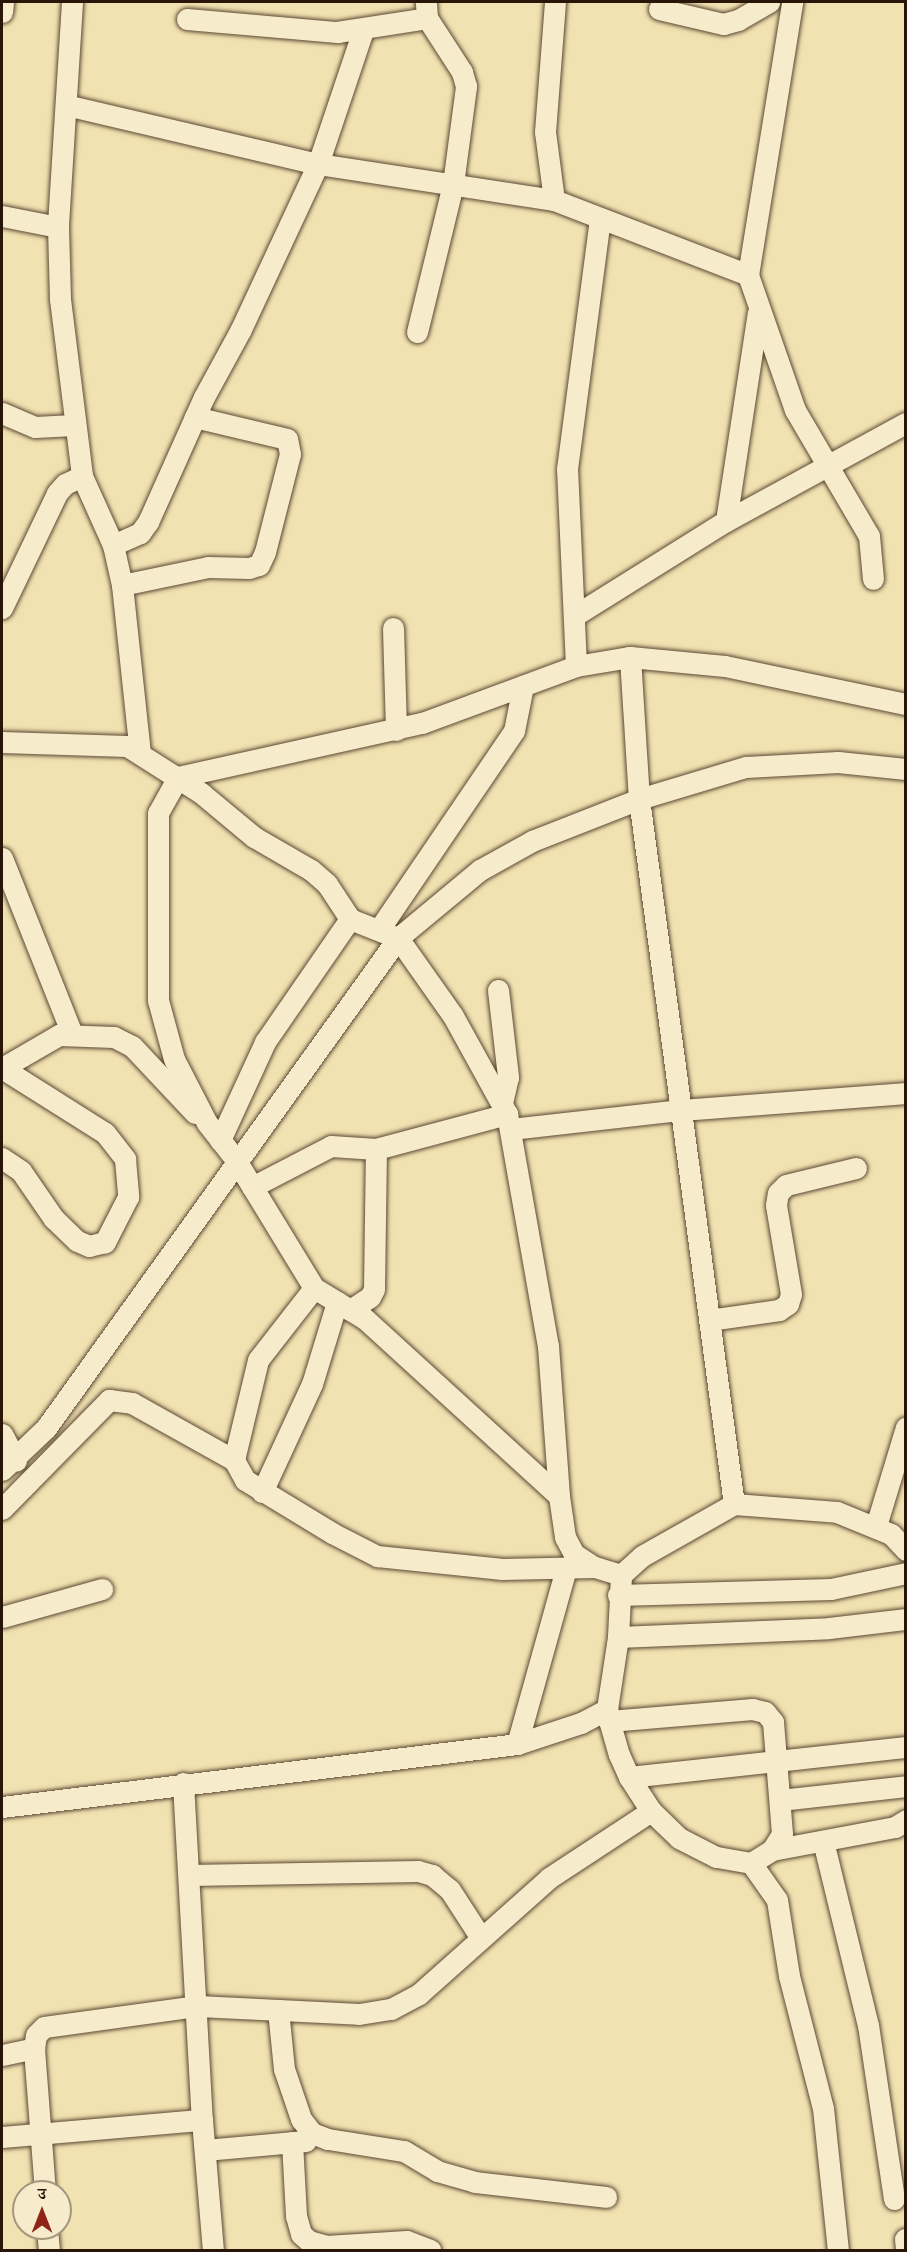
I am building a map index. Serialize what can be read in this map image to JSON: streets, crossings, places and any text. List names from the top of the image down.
{
  "north": "top"
}
